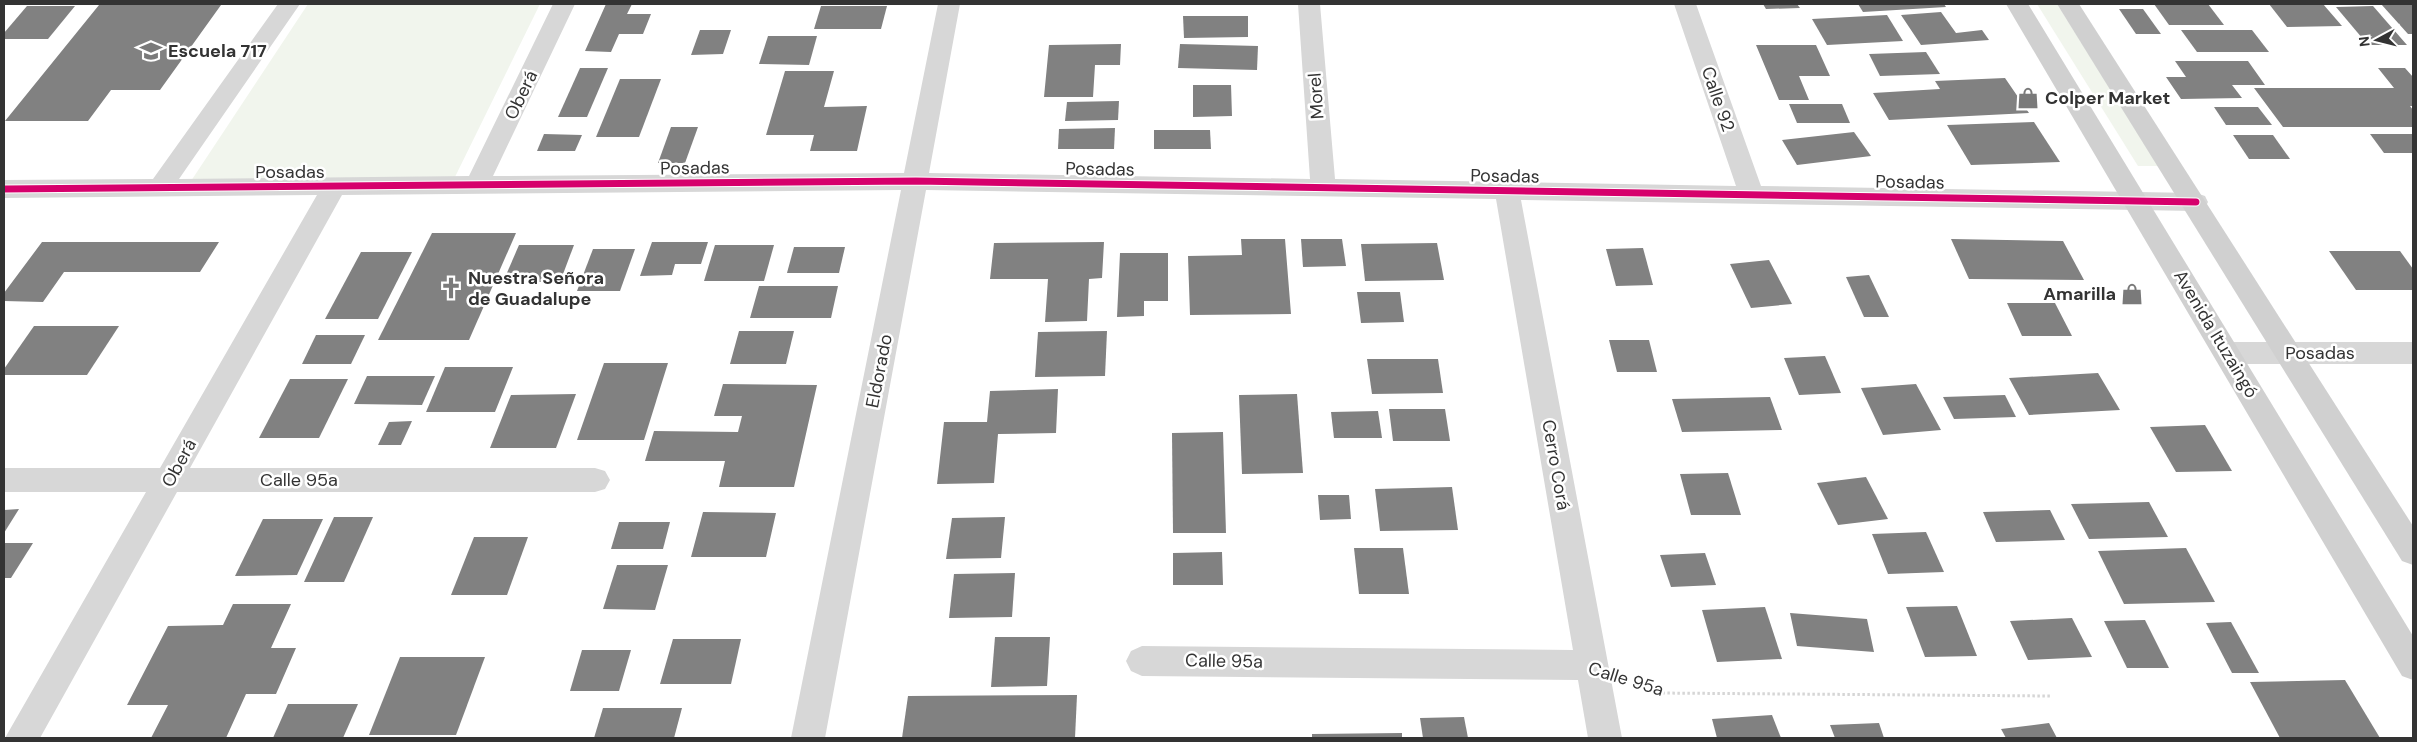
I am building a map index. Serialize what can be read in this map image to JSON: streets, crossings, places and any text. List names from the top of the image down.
{
  "streets": {
    "main road": ["Avenida Ituzaingó"],
    "street": [
      "Oberá",
      "Morel",
      "Calle 92",
      "Posadas",
      "Eldorado",
      "Cerro Corá",
      "Calle 95a"
    ]
  },
  "crossings": [
    ["Oberá", "Posadas"],
    ["Oberá", "Calle 95a"],
    ["Morel", "Posadas"],
    ["Calle 92", "Posadas"],
    ["Posadas", "Avenida Ituzaingó"],
    ["Posadas", "Eldorado"],
    ["Posadas", "Cerro Corá"],
    ["Cerro Corá", "Calle 95a"]
  ],
  "places": {
    "school or university": ["Escuela 717"],
    "shop": ["Colper Market", "Amarilla"],
    "church": ["Nuestra Señora de Guadalupe"]
  },
  "north": "left"
}
